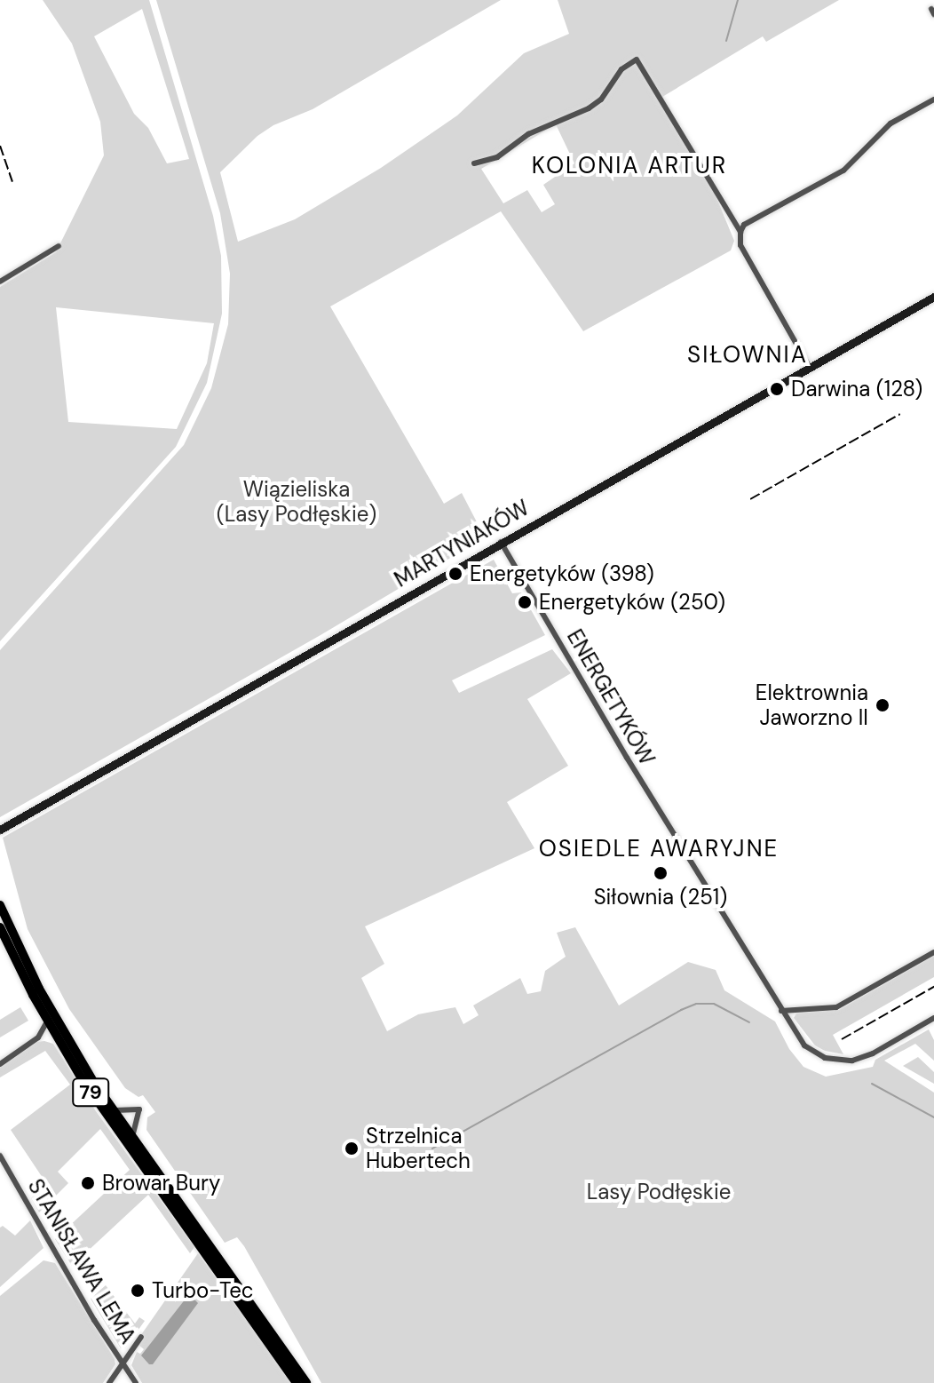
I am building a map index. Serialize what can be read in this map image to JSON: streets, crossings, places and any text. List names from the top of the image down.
{
  "streets": {
    "main road": ["MARTYNIAKÓW", "79"],
    "street": ["ENERGETYKÓW", "STANISŁAWA LEMA"]
  },
  "crossings": [
    ["MARTYNIAKÓW", "ENERGETYKÓW"]
  ],
  "districts": ["KOLONIA ARTUR", "SIŁOWNIA", "OSIEDLE AWARYJNE"],
  "parks": ["Wiązieliska (Lasy Podłęskie)", "Lasy Podłęskie"],
  "places": [
    "Darwina (128)",
    "Energetyków (398)",
    "Energetyków (250)",
    "Elektrownia Jaworzno II",
    "Siłownia (251)",
    "Strzelnica Hubertech",
    "Browar Bury",
    "Turbo-Tec"
  ]
}
